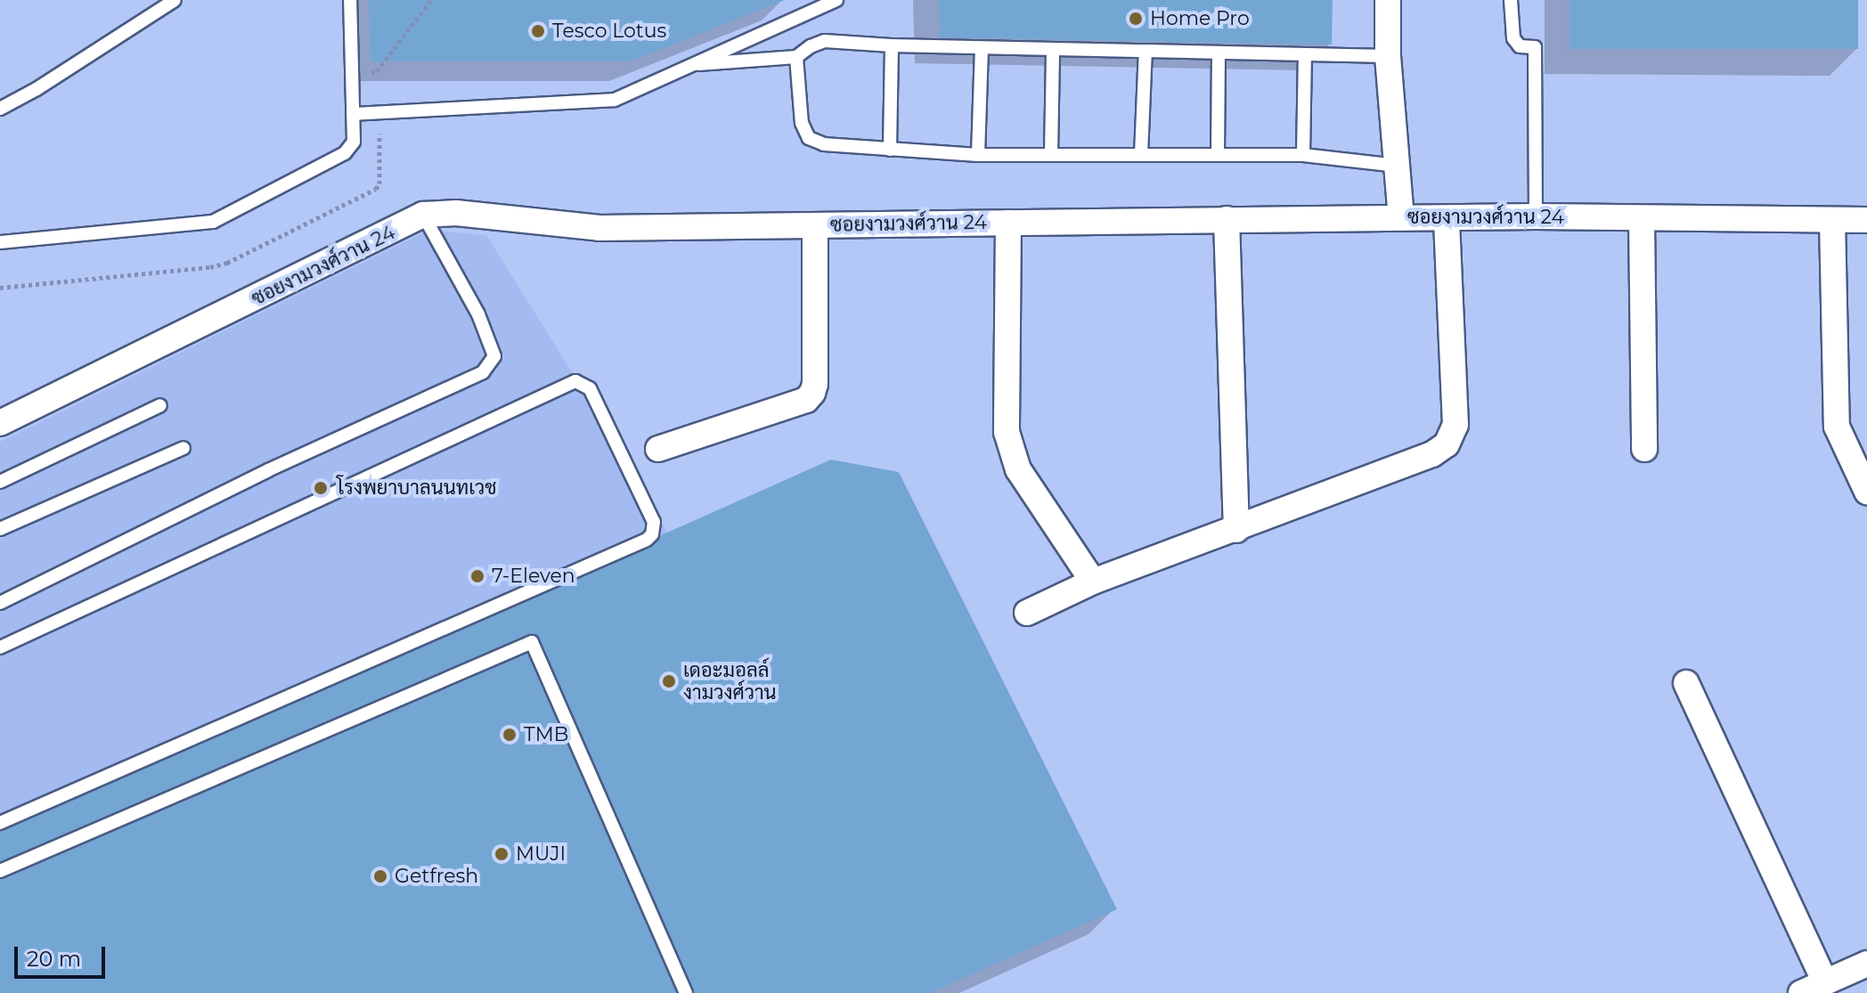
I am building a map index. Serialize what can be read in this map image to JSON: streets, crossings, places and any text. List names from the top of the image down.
{
  "streets": {
    "street": ["ซอยงามวงศ์วาน 24"]
  },
  "places": [
    "Home Pro",
    "Tesco Lotus",
    "โรงพยาบาลนนทเวช",
    "7-Eleven",
    "เดอะมอลล์ งามวงศ์วาน",
    "TMB",
    "MUJI",
    "Getfresh"
  ],
  "scale_bar": "20 m"
}
